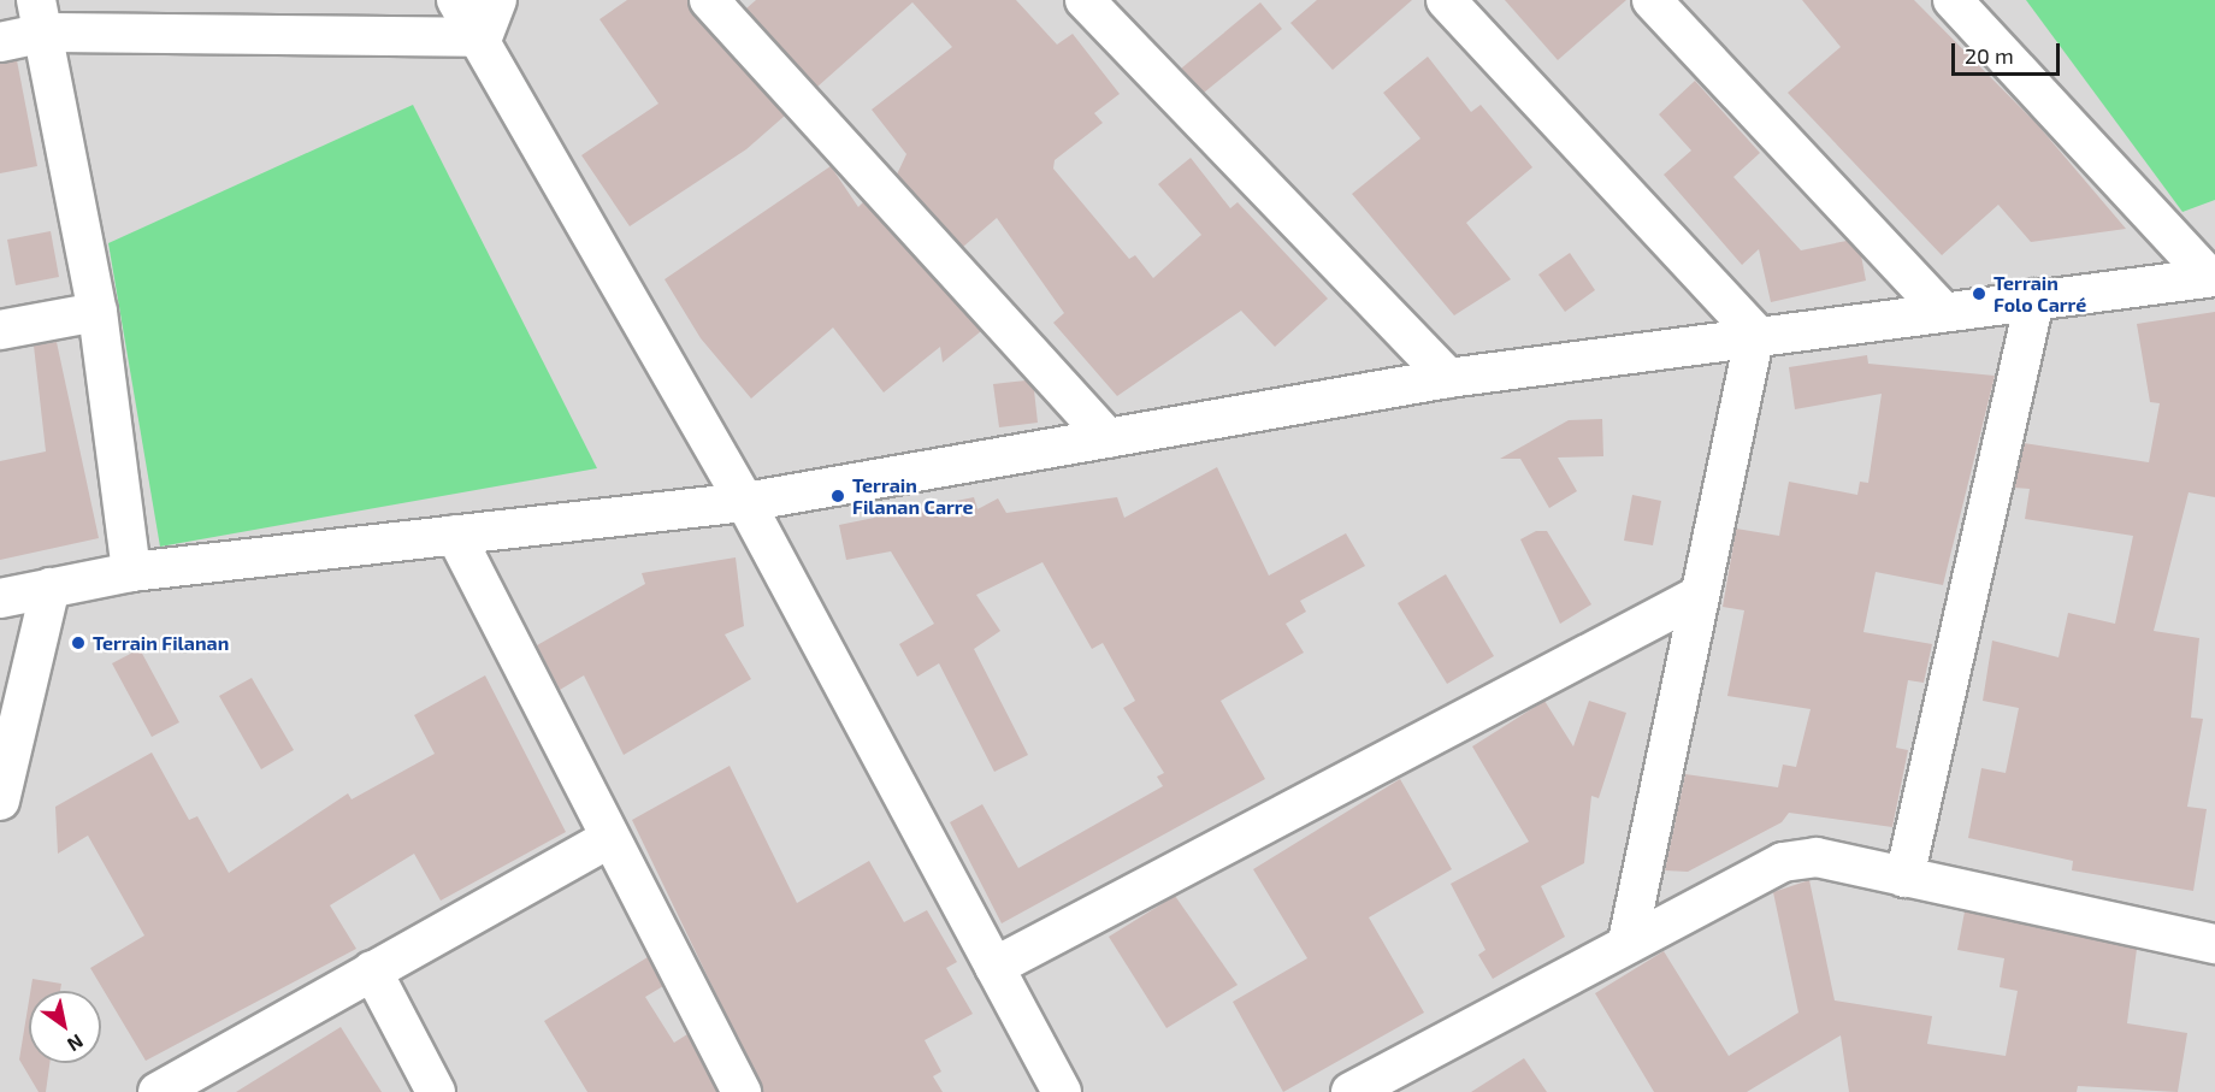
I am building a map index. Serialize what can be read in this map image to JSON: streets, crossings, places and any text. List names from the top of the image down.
{
  "places": ["Terrain Folo Carré", "Terrain Filanan Carre", "Terrain Filanan"],
  "scale_bar": "20 m",
  "north": "bottom right"
}
